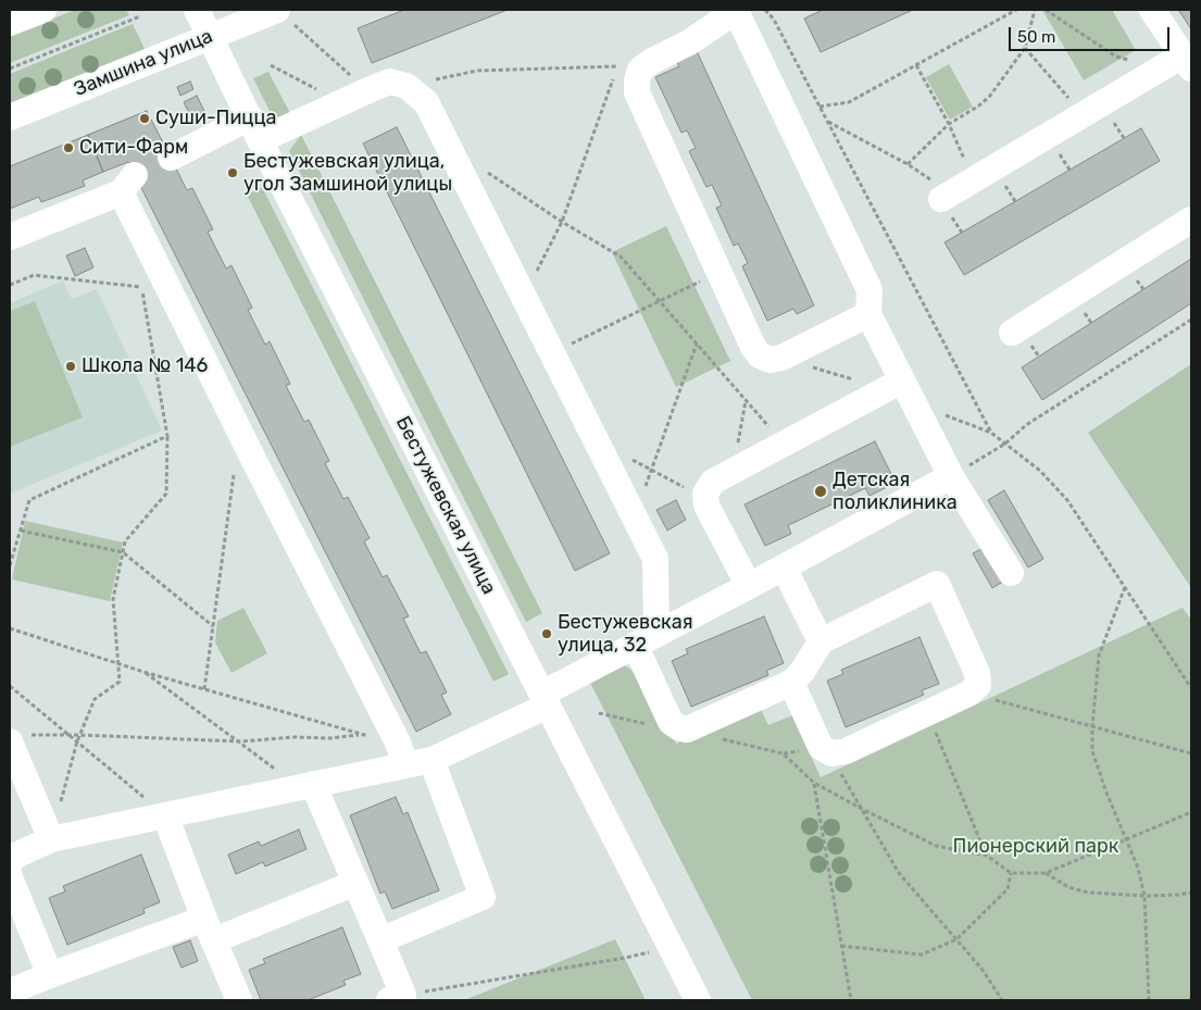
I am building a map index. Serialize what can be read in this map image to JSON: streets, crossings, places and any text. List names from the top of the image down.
{
  "streets": {
    "street": ["Замшина улица", "Бестужевская улица"]
  },
  "crossings": [
    ["Замшина улица", "Бестужевская улица"]
  ],
  "parks": ["Пионерский парк"],
  "places": [
    "Суши-Пицца",
    "Сити-Фарм",
    "Бестужевская улица, угол Замшиной улицы",
    "Школа № 146",
    "Детская поликлиника",
    "Бестужевская улица, 32"
  ],
  "scale_bar": "50 m"
}
